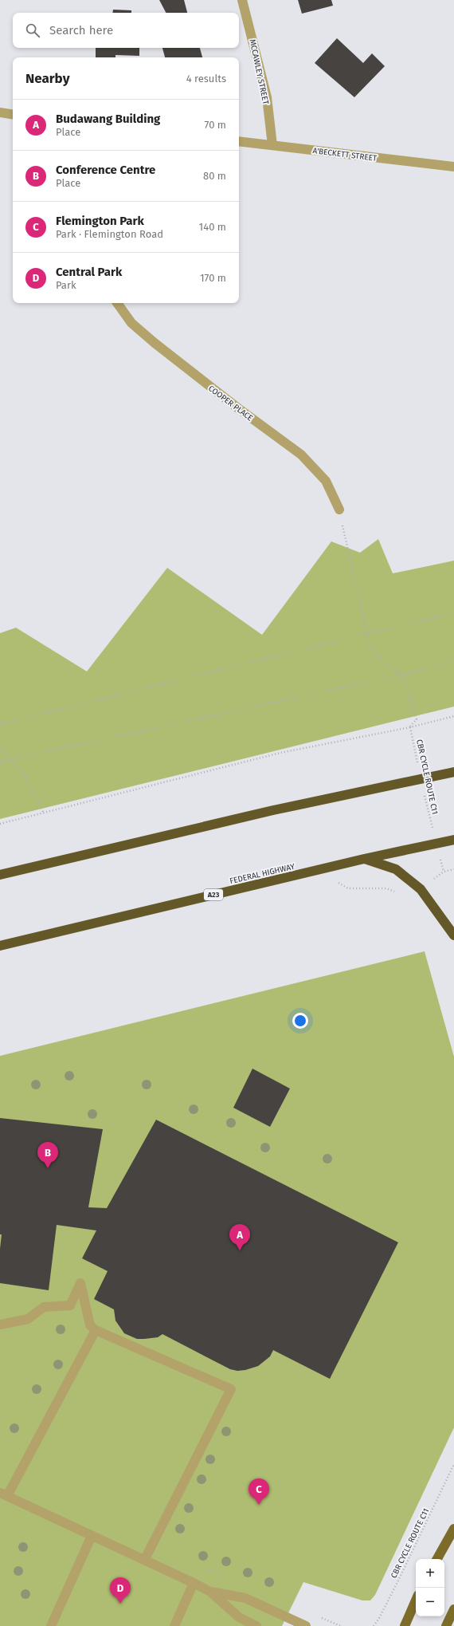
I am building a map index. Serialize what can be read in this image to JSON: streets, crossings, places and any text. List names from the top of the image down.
{
  "streets": {
    "highway": ["FEDERAL HIGHWAY", "A23"],
    "street": ["MCCAWLEY STREET", "A'BECKETT STREET", "COOPER PLACE"],
    "path": ["CBR CYCLE ROUTE C11"]
  },
  "crossings": [
    ["MCCAWLEY STREET", "A'BECKETT STREET"],
    ["CBR CYCLE ROUTE C11", "FEDERAL HIGHWAY"]
  ],
  "page": {
    "search": "Search here",
    "heading": ["Nearby", "4 results"],
    "list": [
      {
        "mark": "A",
        "name": "Budawang Building",
        "note": "Place",
        "value": "70 m"
      },
      {
        "mark": "B",
        "name": "Conference Centre",
        "note": "Place",
        "value": "80 m"
      },
      {
        "mark": "C",
        "name": "Flemington Park",
        "note": "Park · Flemington Road",
        "value": "140 m"
      },
      {
        "mark": "D",
        "name": "Central Park",
        "note": "Park",
        "value": "170 m"
      }
    ],
    "pins": [
      "B",
      "A",
      "C",
      "D"
    ],
    "map_buttons": ["+", "−"]
  }
}
